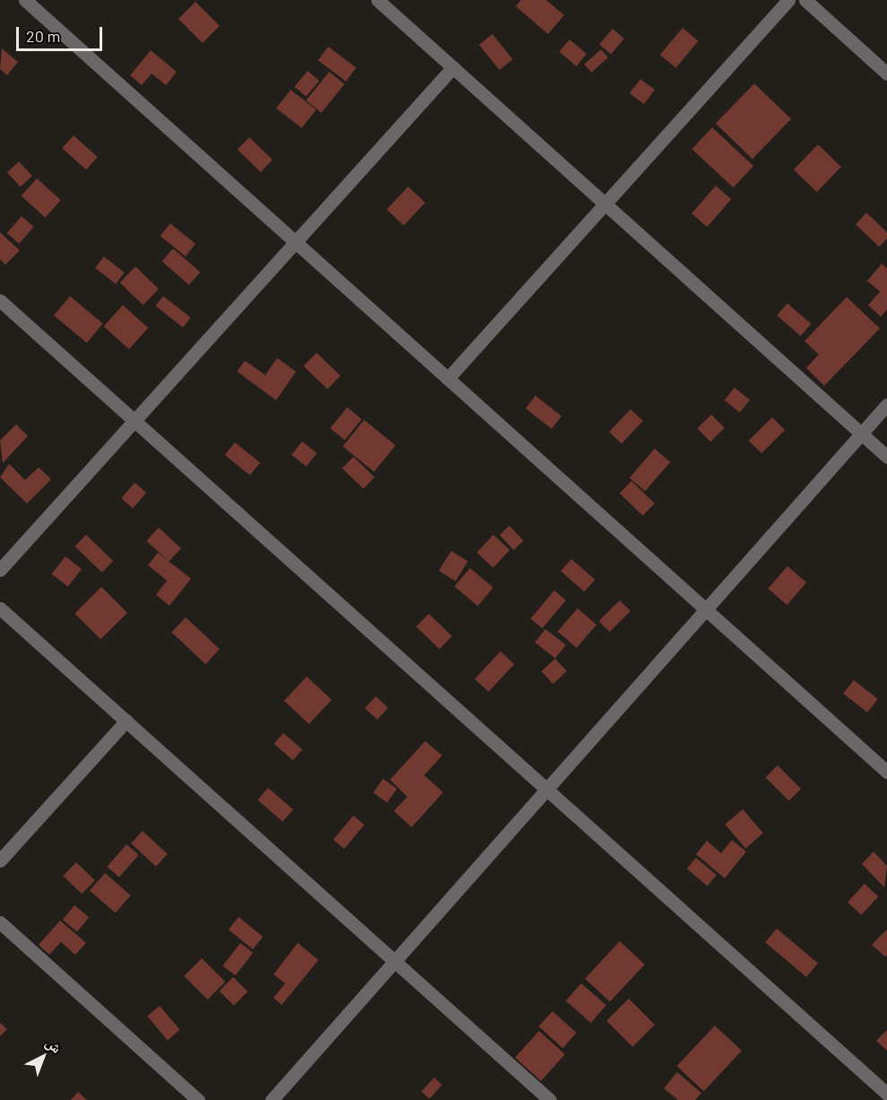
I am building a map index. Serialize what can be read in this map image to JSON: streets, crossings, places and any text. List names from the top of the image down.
{
  "scale_bar": "20 m",
  "north": "top right"
}
